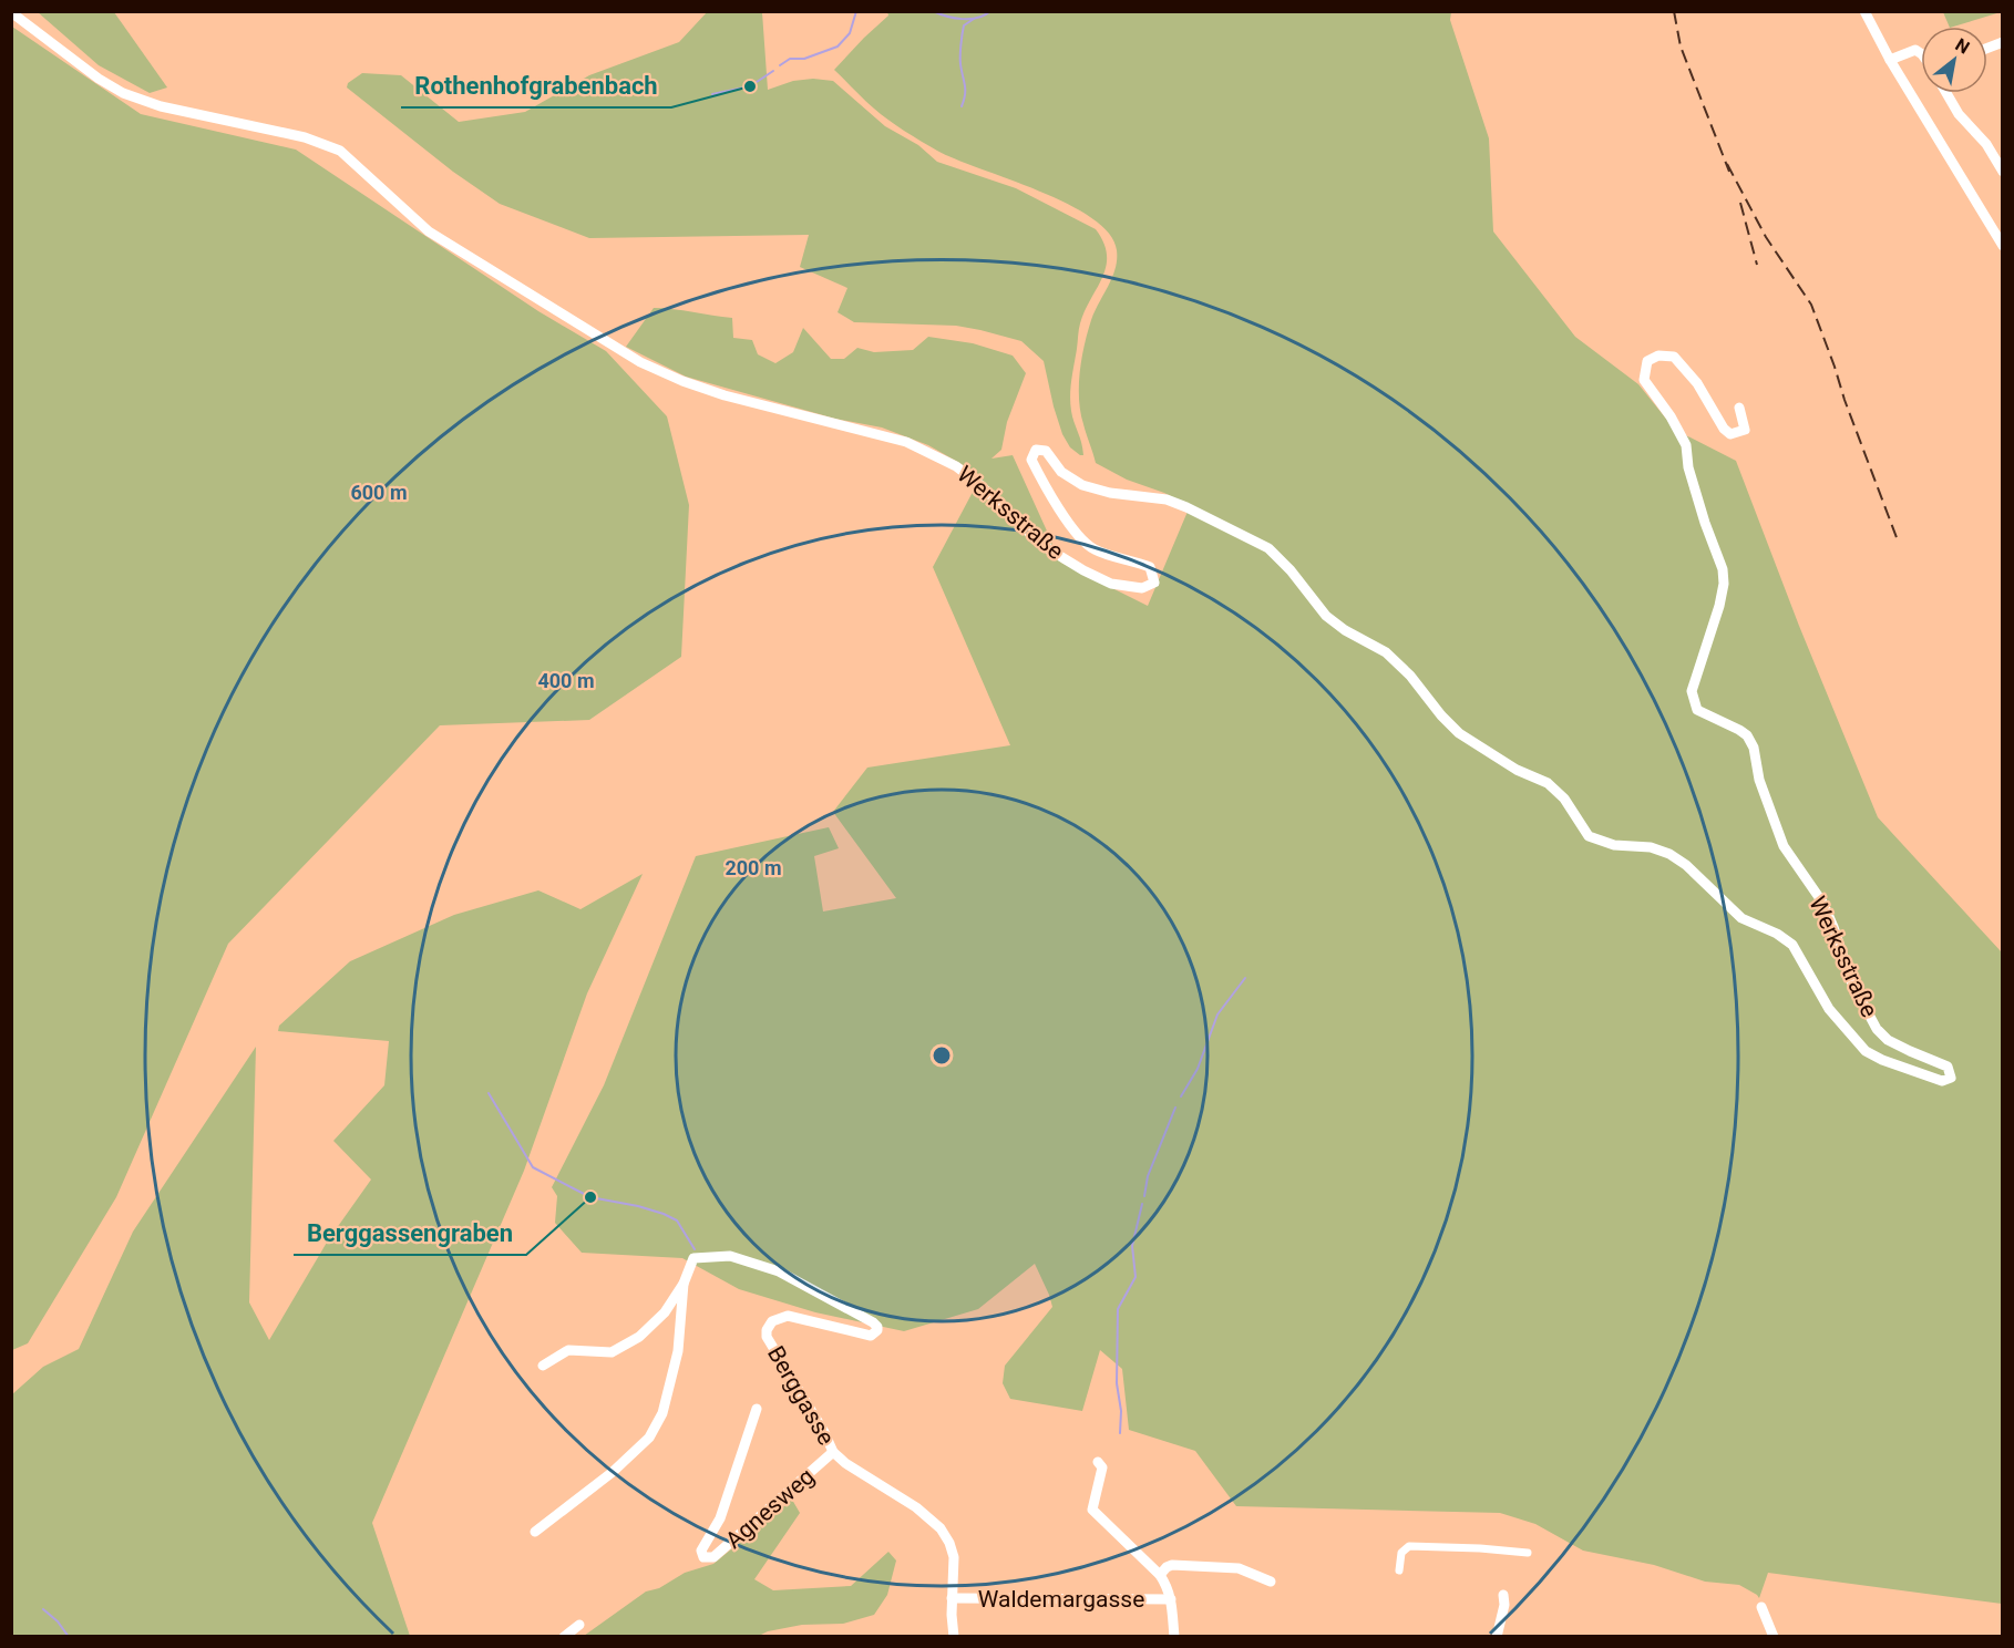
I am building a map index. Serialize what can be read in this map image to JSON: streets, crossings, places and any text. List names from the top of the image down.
{
  "streets": {
    "street": [
      "Werksstraße",
      "Berggasse",
      "Agnesweg",
      "Waldemargasse"
    ]
  },
  "crossings": [
    ["Berggasse", "Agnesweg"],
    ["Berggasse", "Waldemargasse"]
  ],
  "places": ["Rothenhofgrabenbach", "Berggassengraben"],
  "north": "top right",
  "rings": ["600 m", "400 m", "200 m"]
}
